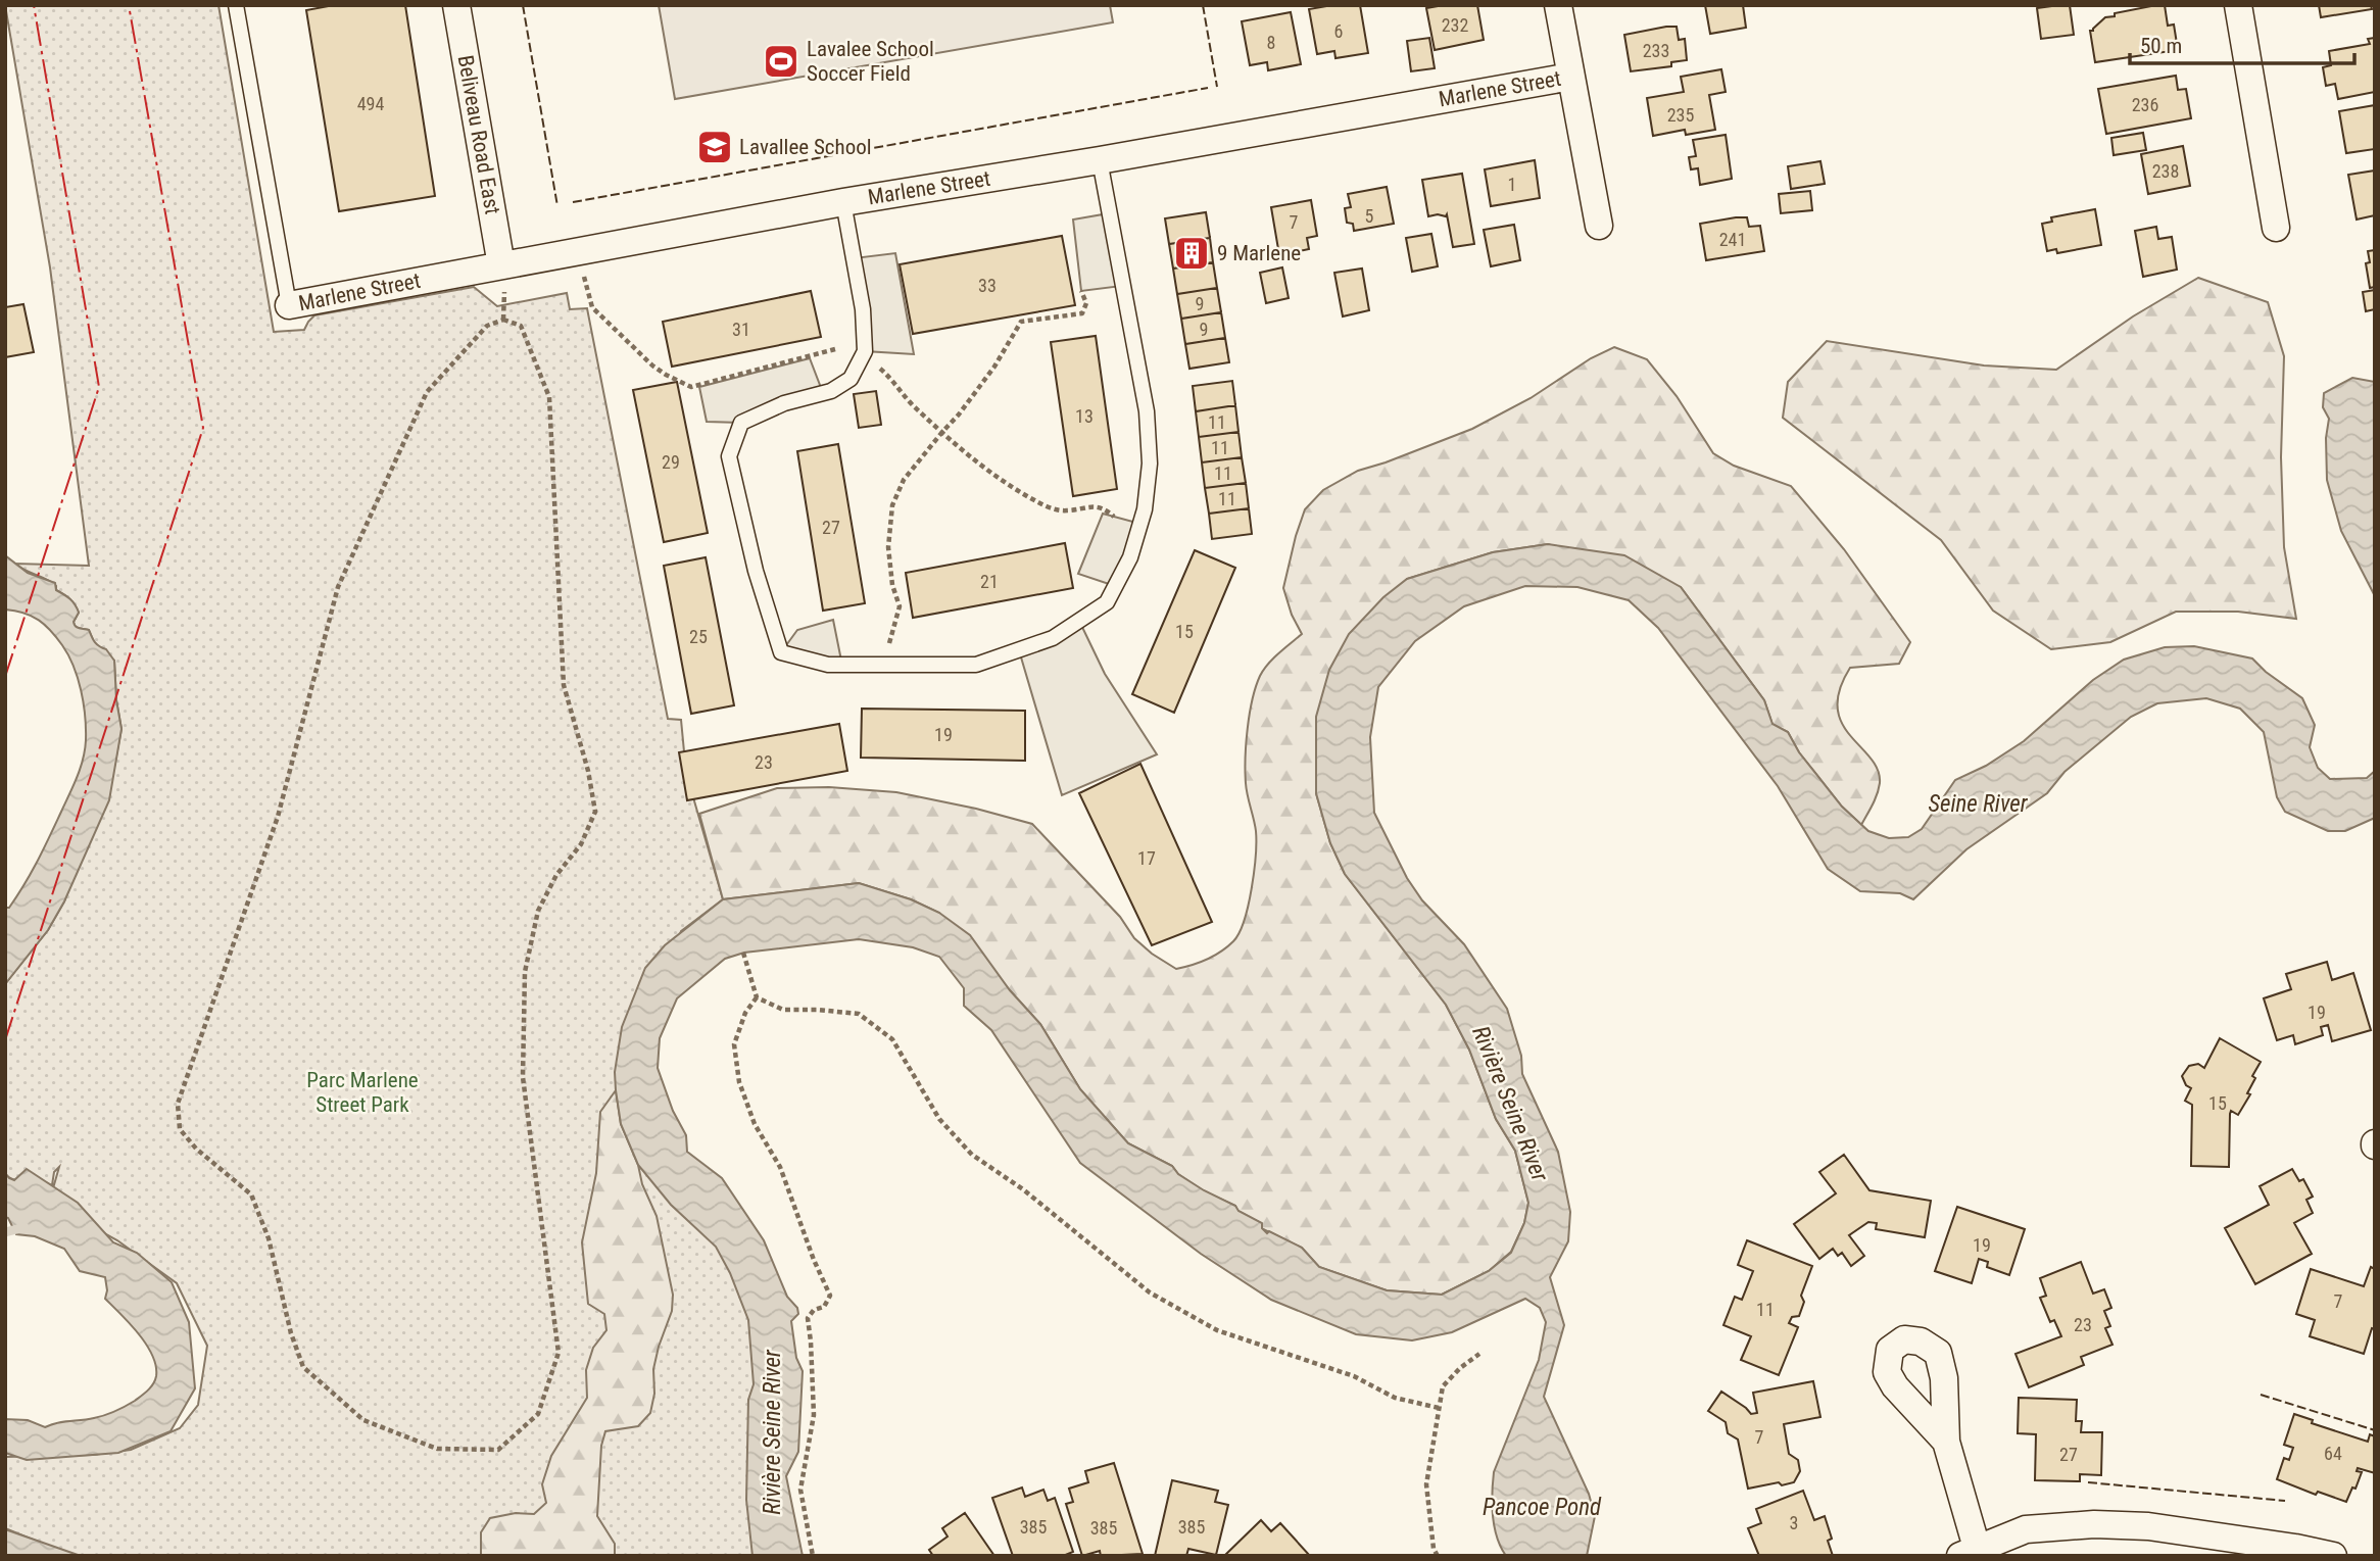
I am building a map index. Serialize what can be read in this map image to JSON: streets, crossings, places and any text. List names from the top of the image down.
{
  "streets": {
    "street": ["Marlene Street", "Beliveau Road East"]
  },
  "crossings": [
    ["Marlene Street", "Beliveau Road East"]
  ],
  "water": ["Seine River", "Rivière Seine River", "Pancoe Pond"],
  "parks": ["Parc Marlene Street Park"],
  "places": {
    "sports": ["Lavalee School Soccer Field"],
    "school or university": ["Lavallee School"],
    "building": ["9 Marlene"]
  },
  "house_numbers": [
    "232",
    "6",
    "8",
    "233",
    "494",
    "236",
    "235",
    "238",
    "1",
    "5",
    "7",
    "241",
    "33",
    "9",
    "31",
    "9",
    "13",
    "11",
    "11",
    "29",
    "11",
    "11",
    "27",
    "21",
    "15",
    "25",
    "19",
    "23",
    "17",
    "19",
    "15",
    "19",
    "7",
    "11",
    "23",
    "7",
    "64",
    "27",
    "3",
    "385",
    "385",
    "385"
  ],
  "scale_bar": "50 m"
}
